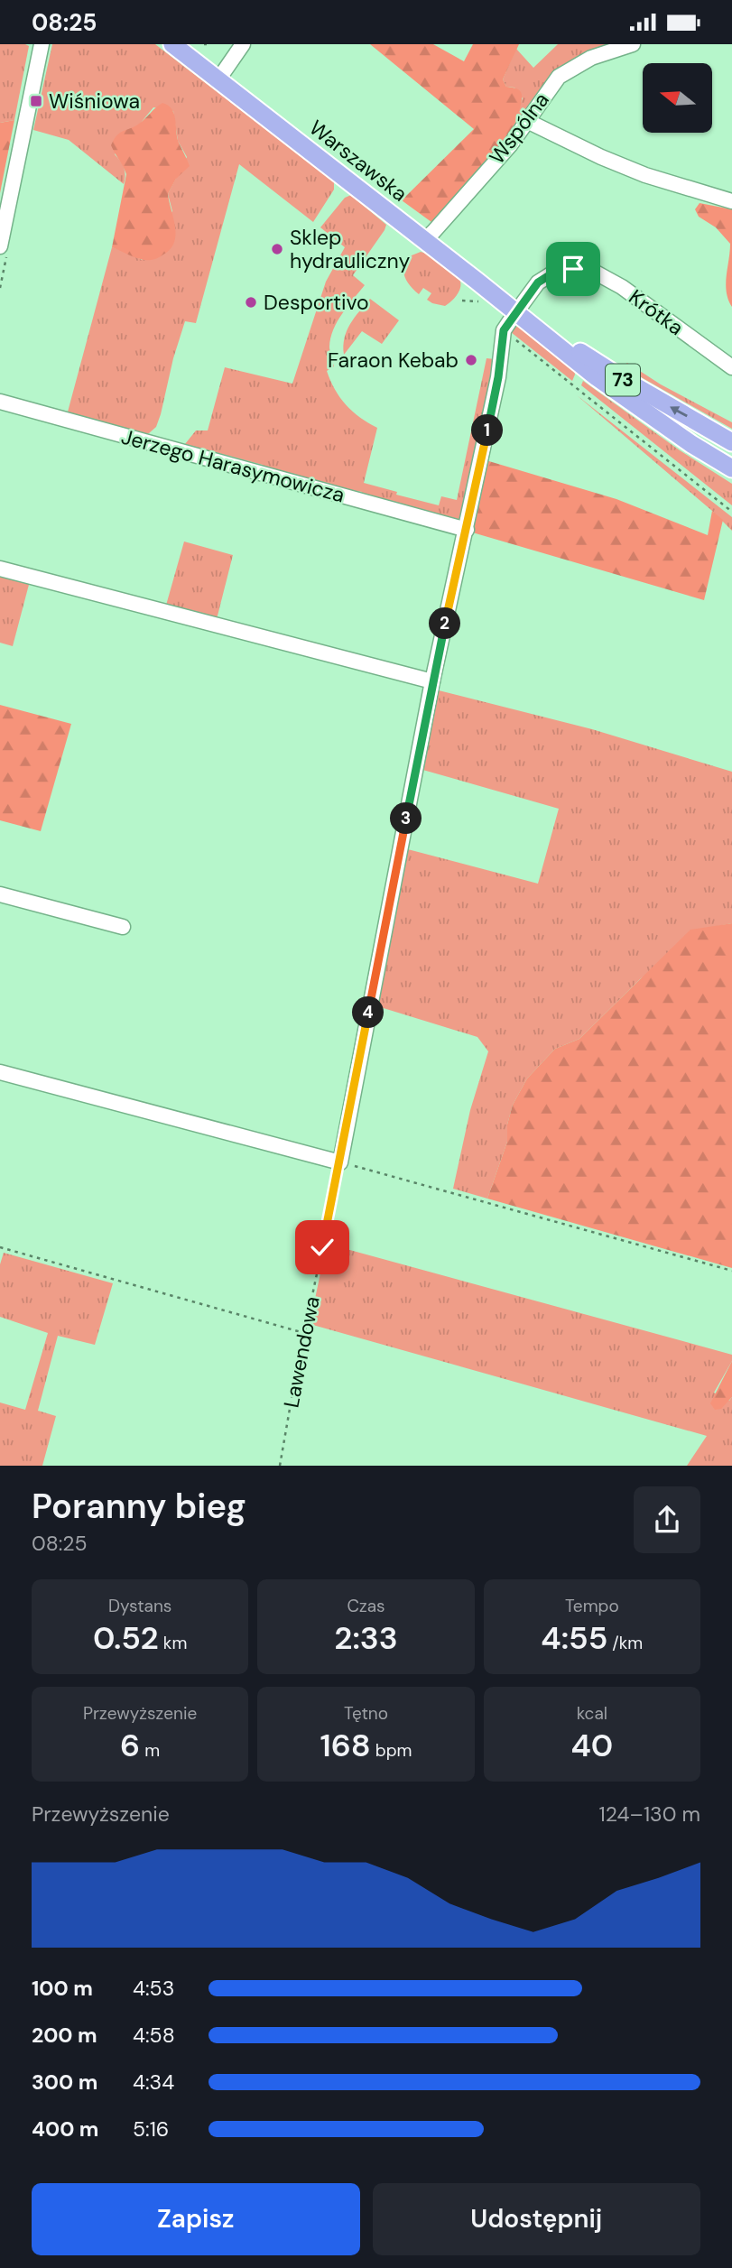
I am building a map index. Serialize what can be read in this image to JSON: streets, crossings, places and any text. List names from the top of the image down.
{
  "streets": {
    "main road": ["Warszawska", "73"],
    "street": ["Wspólna", "Krótka", "Jerzego Harasymowicza"],
    "path": ["Lawendowa"]
  },
  "crossings": [
    ["Wspólna", "Warszawska"],
    ["Warszawska", "Krótka"],
    ["Warszawska", "73"],
    ["Krótka", "73"]
  ],
  "places": {
    "transit": ["Wiśniowa"],
    "other": ["Sklep hydrauliczny", "Desportivo", "Faraon Kebab"]
  },
  "north": "left",
  "page": {
    "status": "08:25",
    "pins": [
      "1",
      "2",
      "3",
      "4"
    ],
    "heading": ["Poranny bieg", "08:25"],
    "stats": [
      ["Dystans", "0.52 km"],
      ["Czas", "2:33"],
      ["Tempo", "4:55 /km"],
      ["Przewyższenie", "6 m"],
      ["Tętno", "168 bpm"],
      ["kcal", "40"]
    ],
    "chart": ["Przewyższenie", "124–130 m"],
    "list": [
      {
        "name": "100 m",
        "note": "4:53"
      },
      {
        "name": "200 m",
        "note": "4:58"
      },
      {
        "name": "300 m",
        "note": "4:34"
      },
      {
        "name": "400 m",
        "note": "5:16"
      }
    ],
    "buttons": ["Zapisz", "Udostępnij"]
  }
}
